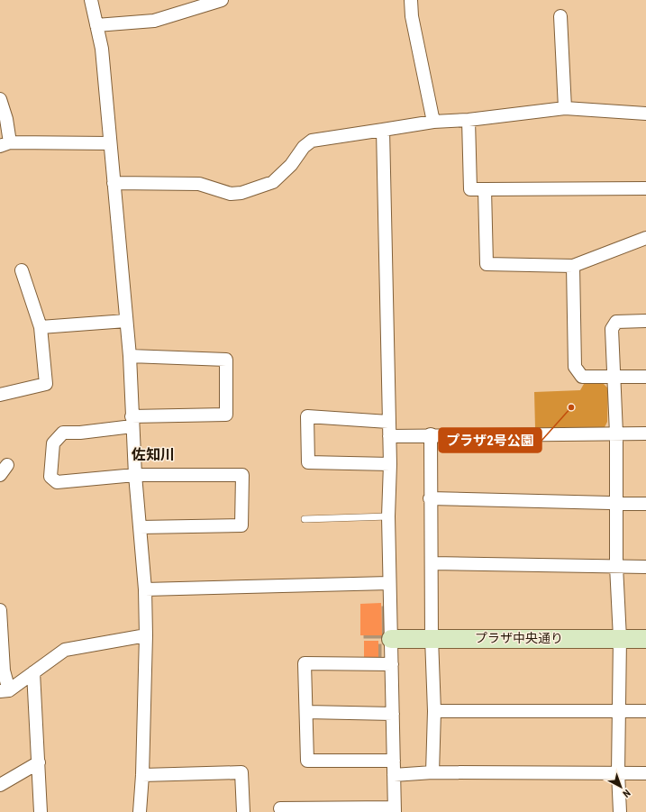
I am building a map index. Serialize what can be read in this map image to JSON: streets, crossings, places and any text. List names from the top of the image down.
{
  "streets": {
    "street": ["プラザ中央通り"]
  },
  "districts": ["佐知川"],
  "places": ["プラザ2号公園"],
  "north": "bottom right"
}
